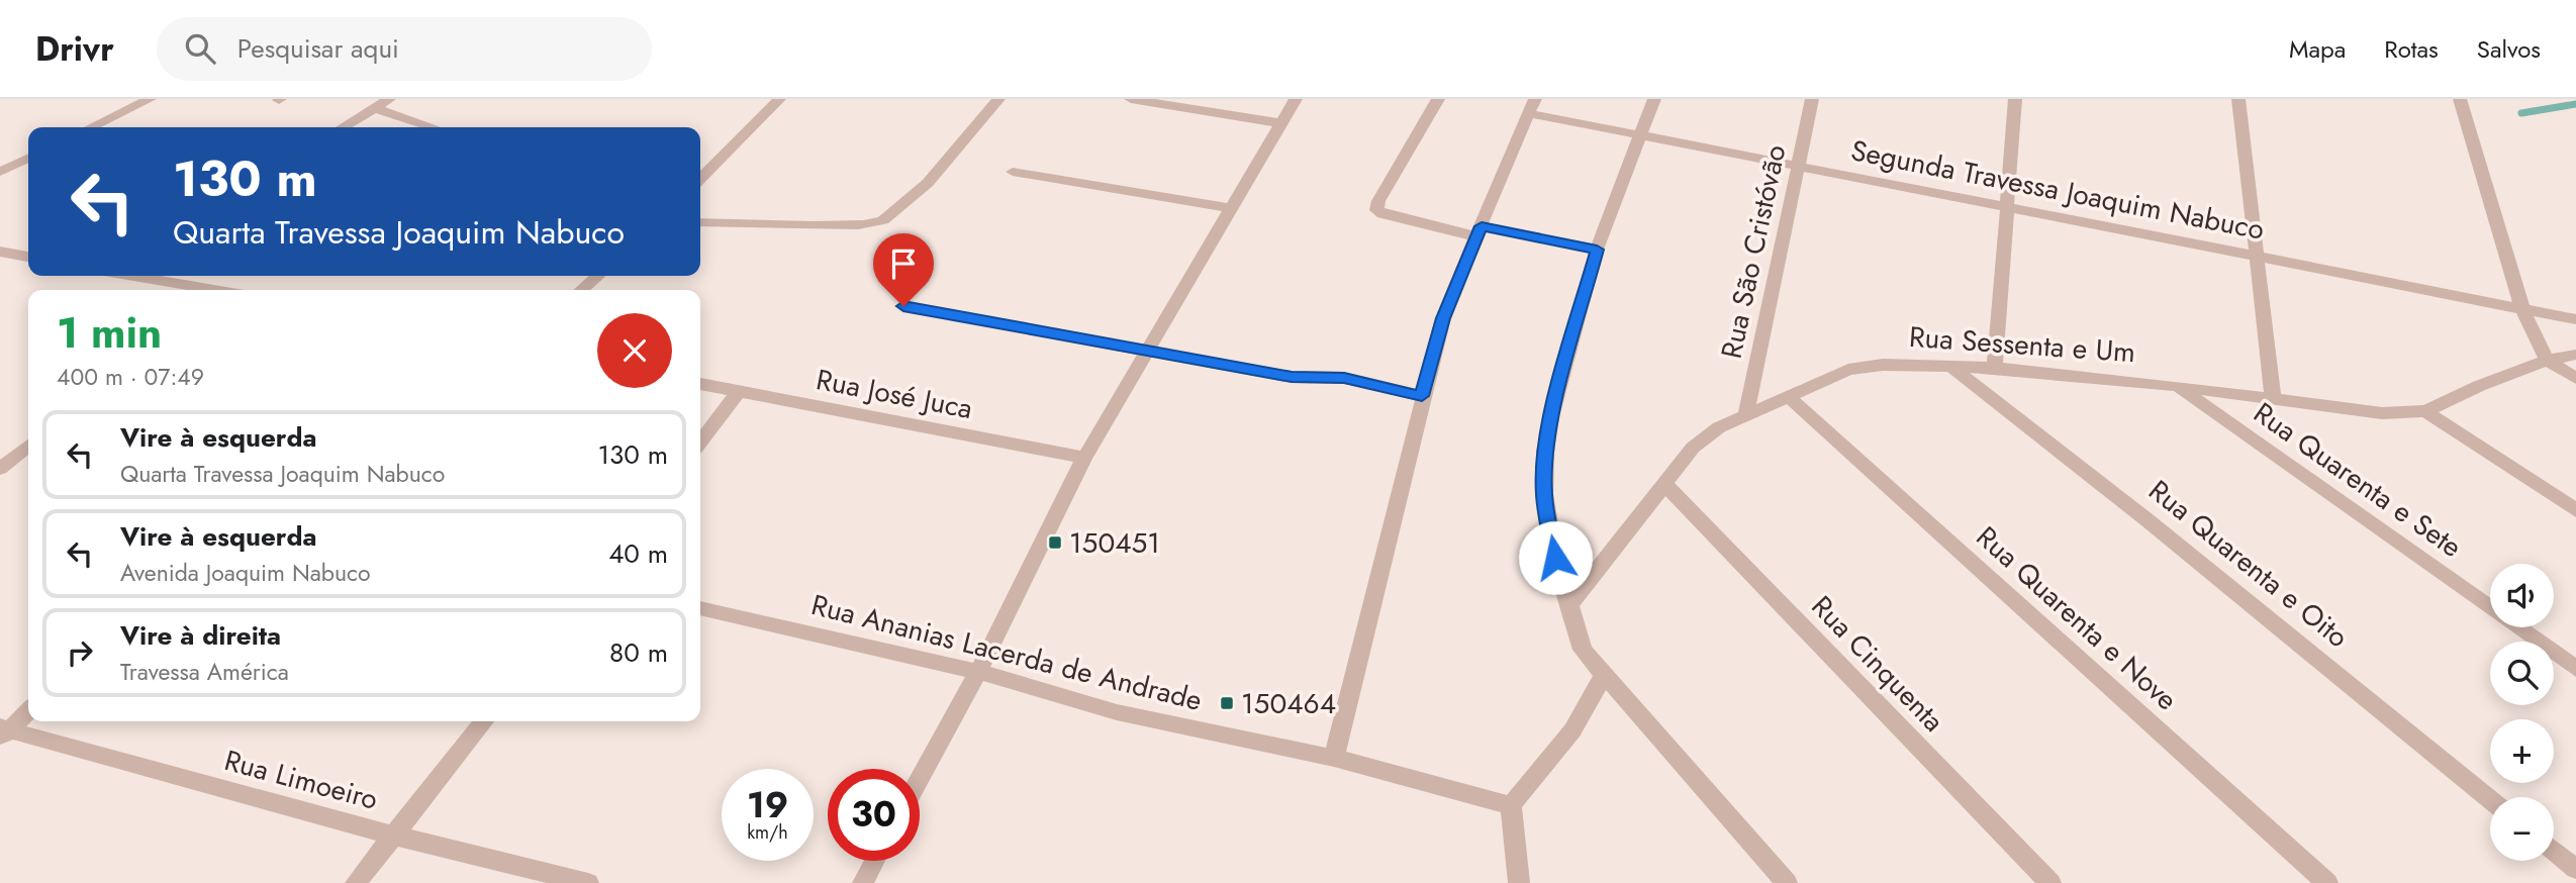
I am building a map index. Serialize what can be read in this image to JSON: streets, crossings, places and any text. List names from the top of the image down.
{
  "streets": {
    "street": [
      "Segunda Travessa Joaquim Nabuco",
      "Rua São Cristóvão",
      "Rua Sessenta e Um",
      "Rua José Juca",
      "Rua Quarenta e Sete",
      "Rua Quarenta e Oito",
      "Rua Quarenta e Nove",
      "Rua Ananias Lacerda de Andrade",
      "Rua Cinquenta",
      "Rua Limoeiro"
    ]
  },
  "crossings": [
    ["Segunda Travessa Joaquim Nabuco", "Rua São Cristóvão"],
    ["Rua São Cristóvão", "Rua Sessenta e Um"],
    ["Rua Sessenta e Um", "Rua Quarenta e Sete"],
    ["Rua Sessenta e Um", "Rua Quarenta e Oito"],
    ["Rua Sessenta e Um", "Rua Quarenta e Nove"],
    ["Rua Sessenta e Um", "Rua Cinquenta"]
  ],
  "places": {
    "transit": ["150451", "150464"]
  },
  "page": {
    "header": "Drivr",
    "search": "Pesquisar aqui",
    "nav": ["Mapa", "Rotas", "Salvos"],
    "turn": ["130 m", "Quarta Travessa Joaquim Nabuco"],
    "heading": ["1 min", "400 m · 07:49"],
    "list": [
      {
        "name": "Vire à esquerda",
        "note": "Quarta Travessa Joaquim Nabuco",
        "value": "130 m"
      },
      {
        "name": "Vire à esquerda",
        "note": "Avenida Joaquim Nabuco",
        "value": "40 m"
      },
      {
        "name": "Vire à direita",
        "note": "Travessa América",
        "value": "80 m"
      }
    ],
    "map_buttons": ["+", "−"],
    "speed": "19 km/h",
    "limit": "30"
  }
}
